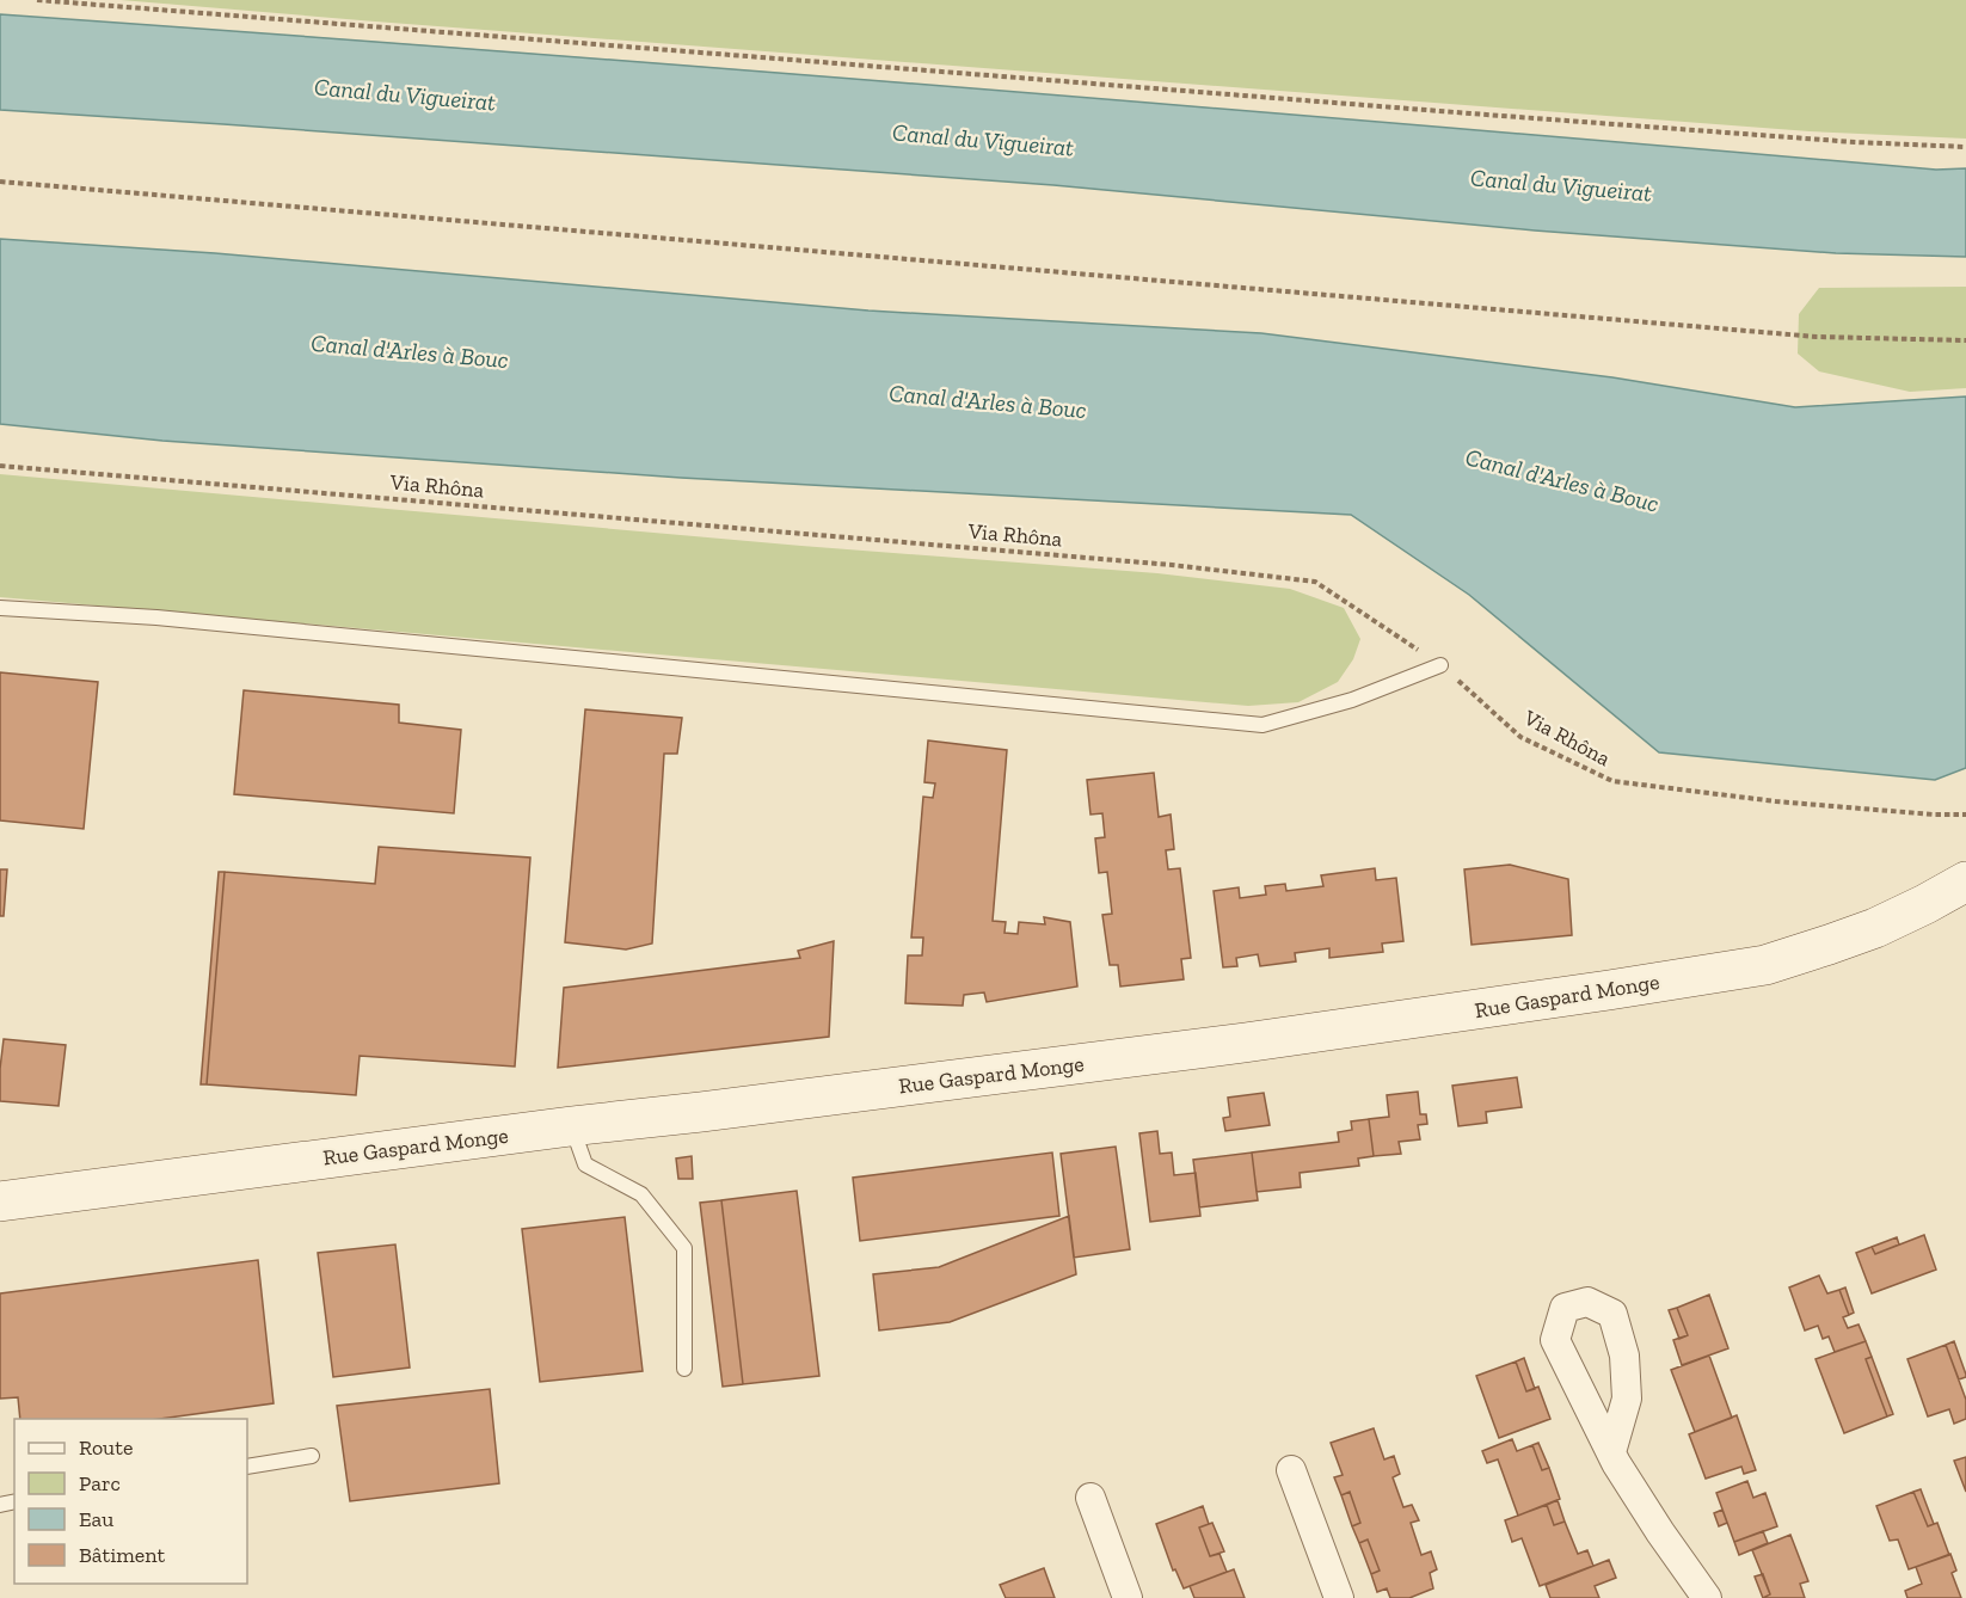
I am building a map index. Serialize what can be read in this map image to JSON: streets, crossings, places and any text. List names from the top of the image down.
{
  "streets": {
    "street": ["Rue Gaspard Monge"],
    "path": ["Via Rhôna"]
  },
  "water": ["Canal du Vigueirat", "Canal d'Arles à Bouc"],
  "legend": [
    "Route",
    "Parc",
    "Eau",
    "Bâtiment"
  ]
}
